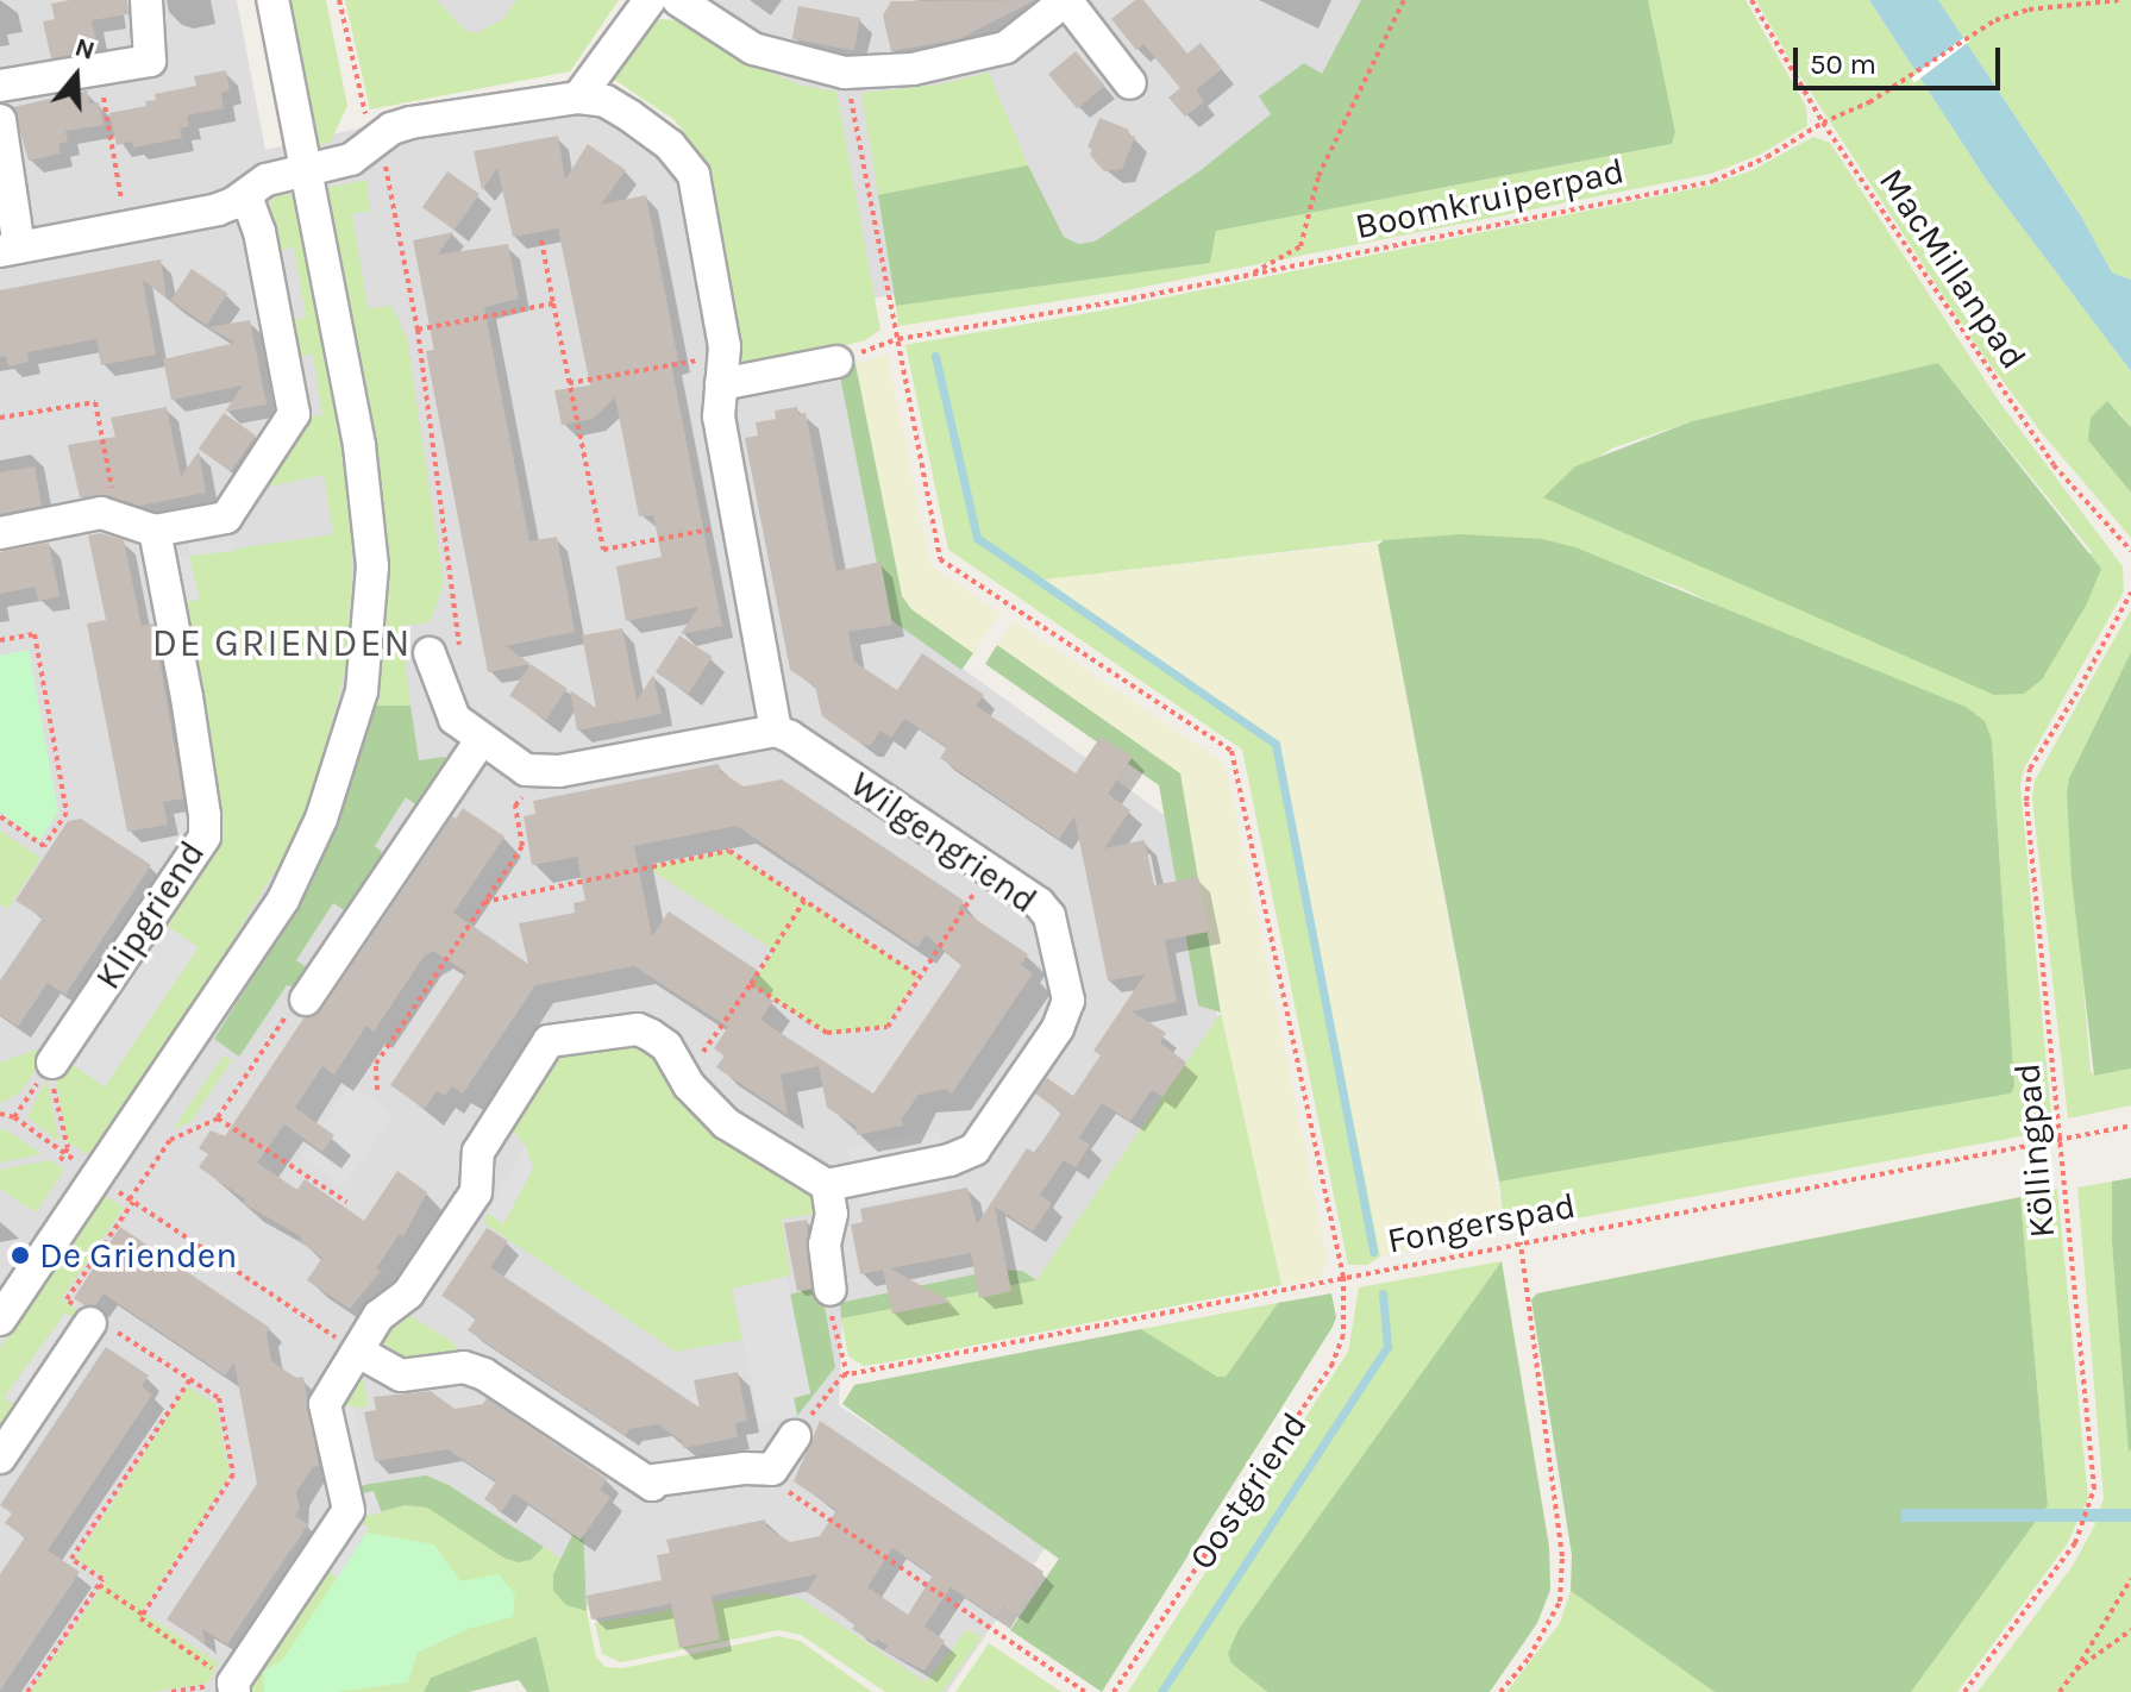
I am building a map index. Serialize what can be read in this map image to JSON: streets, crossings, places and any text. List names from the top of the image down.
{
  "streets": {
    "street": ["Wilgengriend", "Klipgriend"],
    "path": [
      "Boomkruiperpad",
      "MacMillanpad",
      "Köllingpad",
      "Fongerspad",
      "Oostgriend"
    ]
  },
  "crossings": [
    ["Boomkruiperpad", "MacMillanpad"],
    ["Boomkruiperpad", "Oostgriend"],
    ["Köllingpad", "Fongerspad"],
    ["Fongerspad", "Oostgriend"]
  ],
  "districts": ["DE GRIENDEN"],
  "places": ["De Grienden"],
  "scale_bar": "50 m",
  "north": "top"
}
